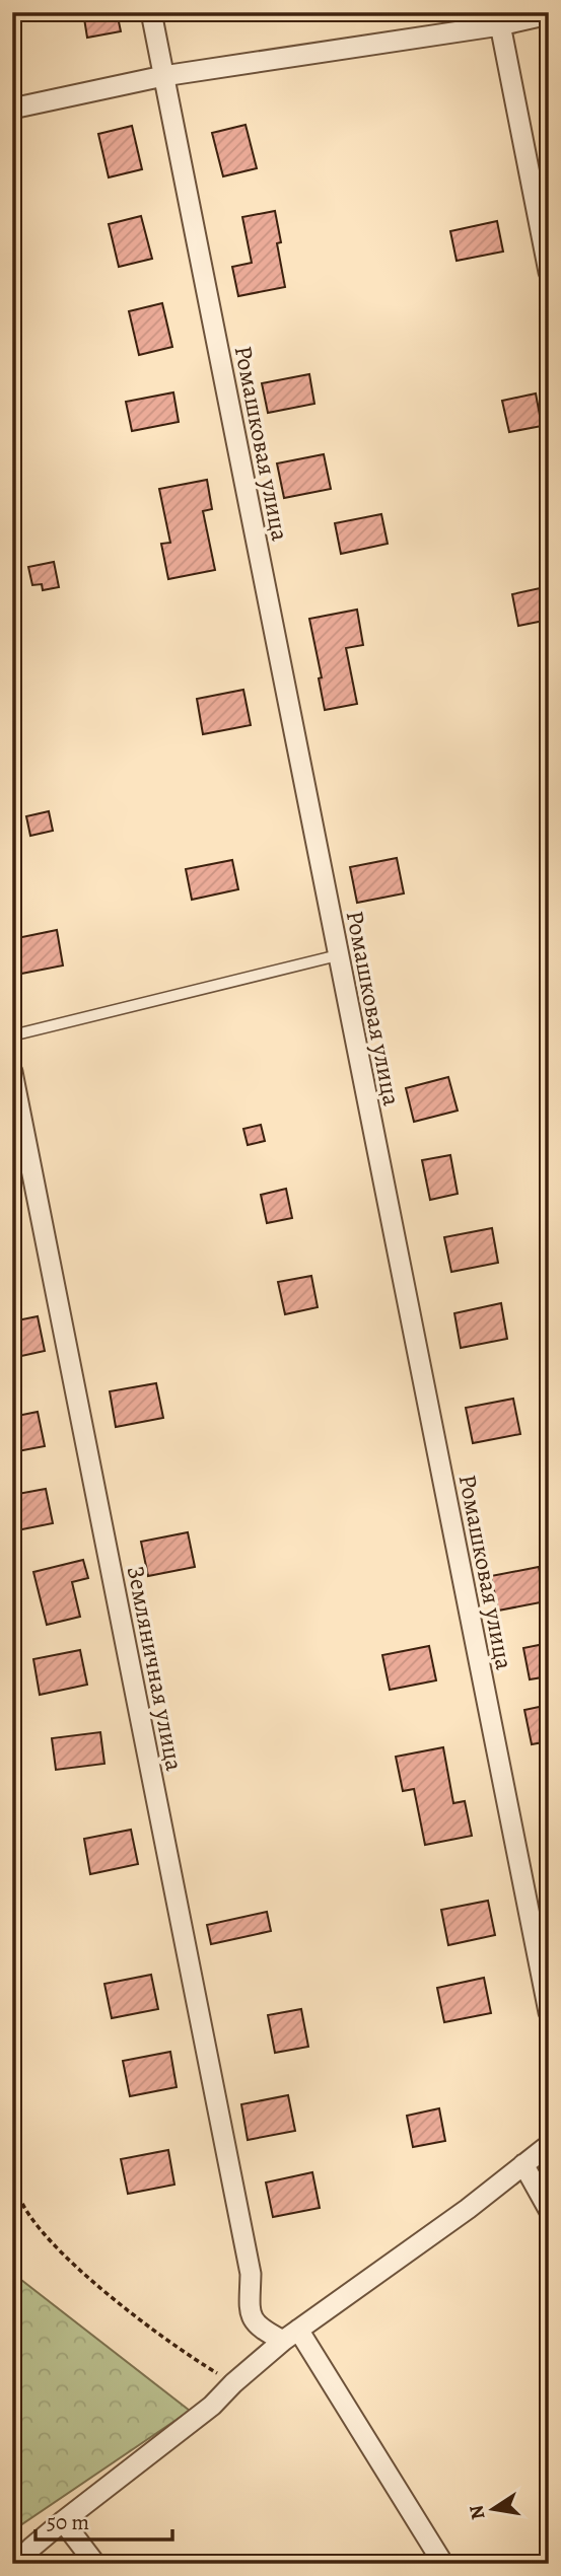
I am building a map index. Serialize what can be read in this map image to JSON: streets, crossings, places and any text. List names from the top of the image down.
{
  "streets": {
    "street": ["Ромашковая улица", "Земляничная улица"]
  },
  "scale_bar": "50 m",
  "north": "left"
}
